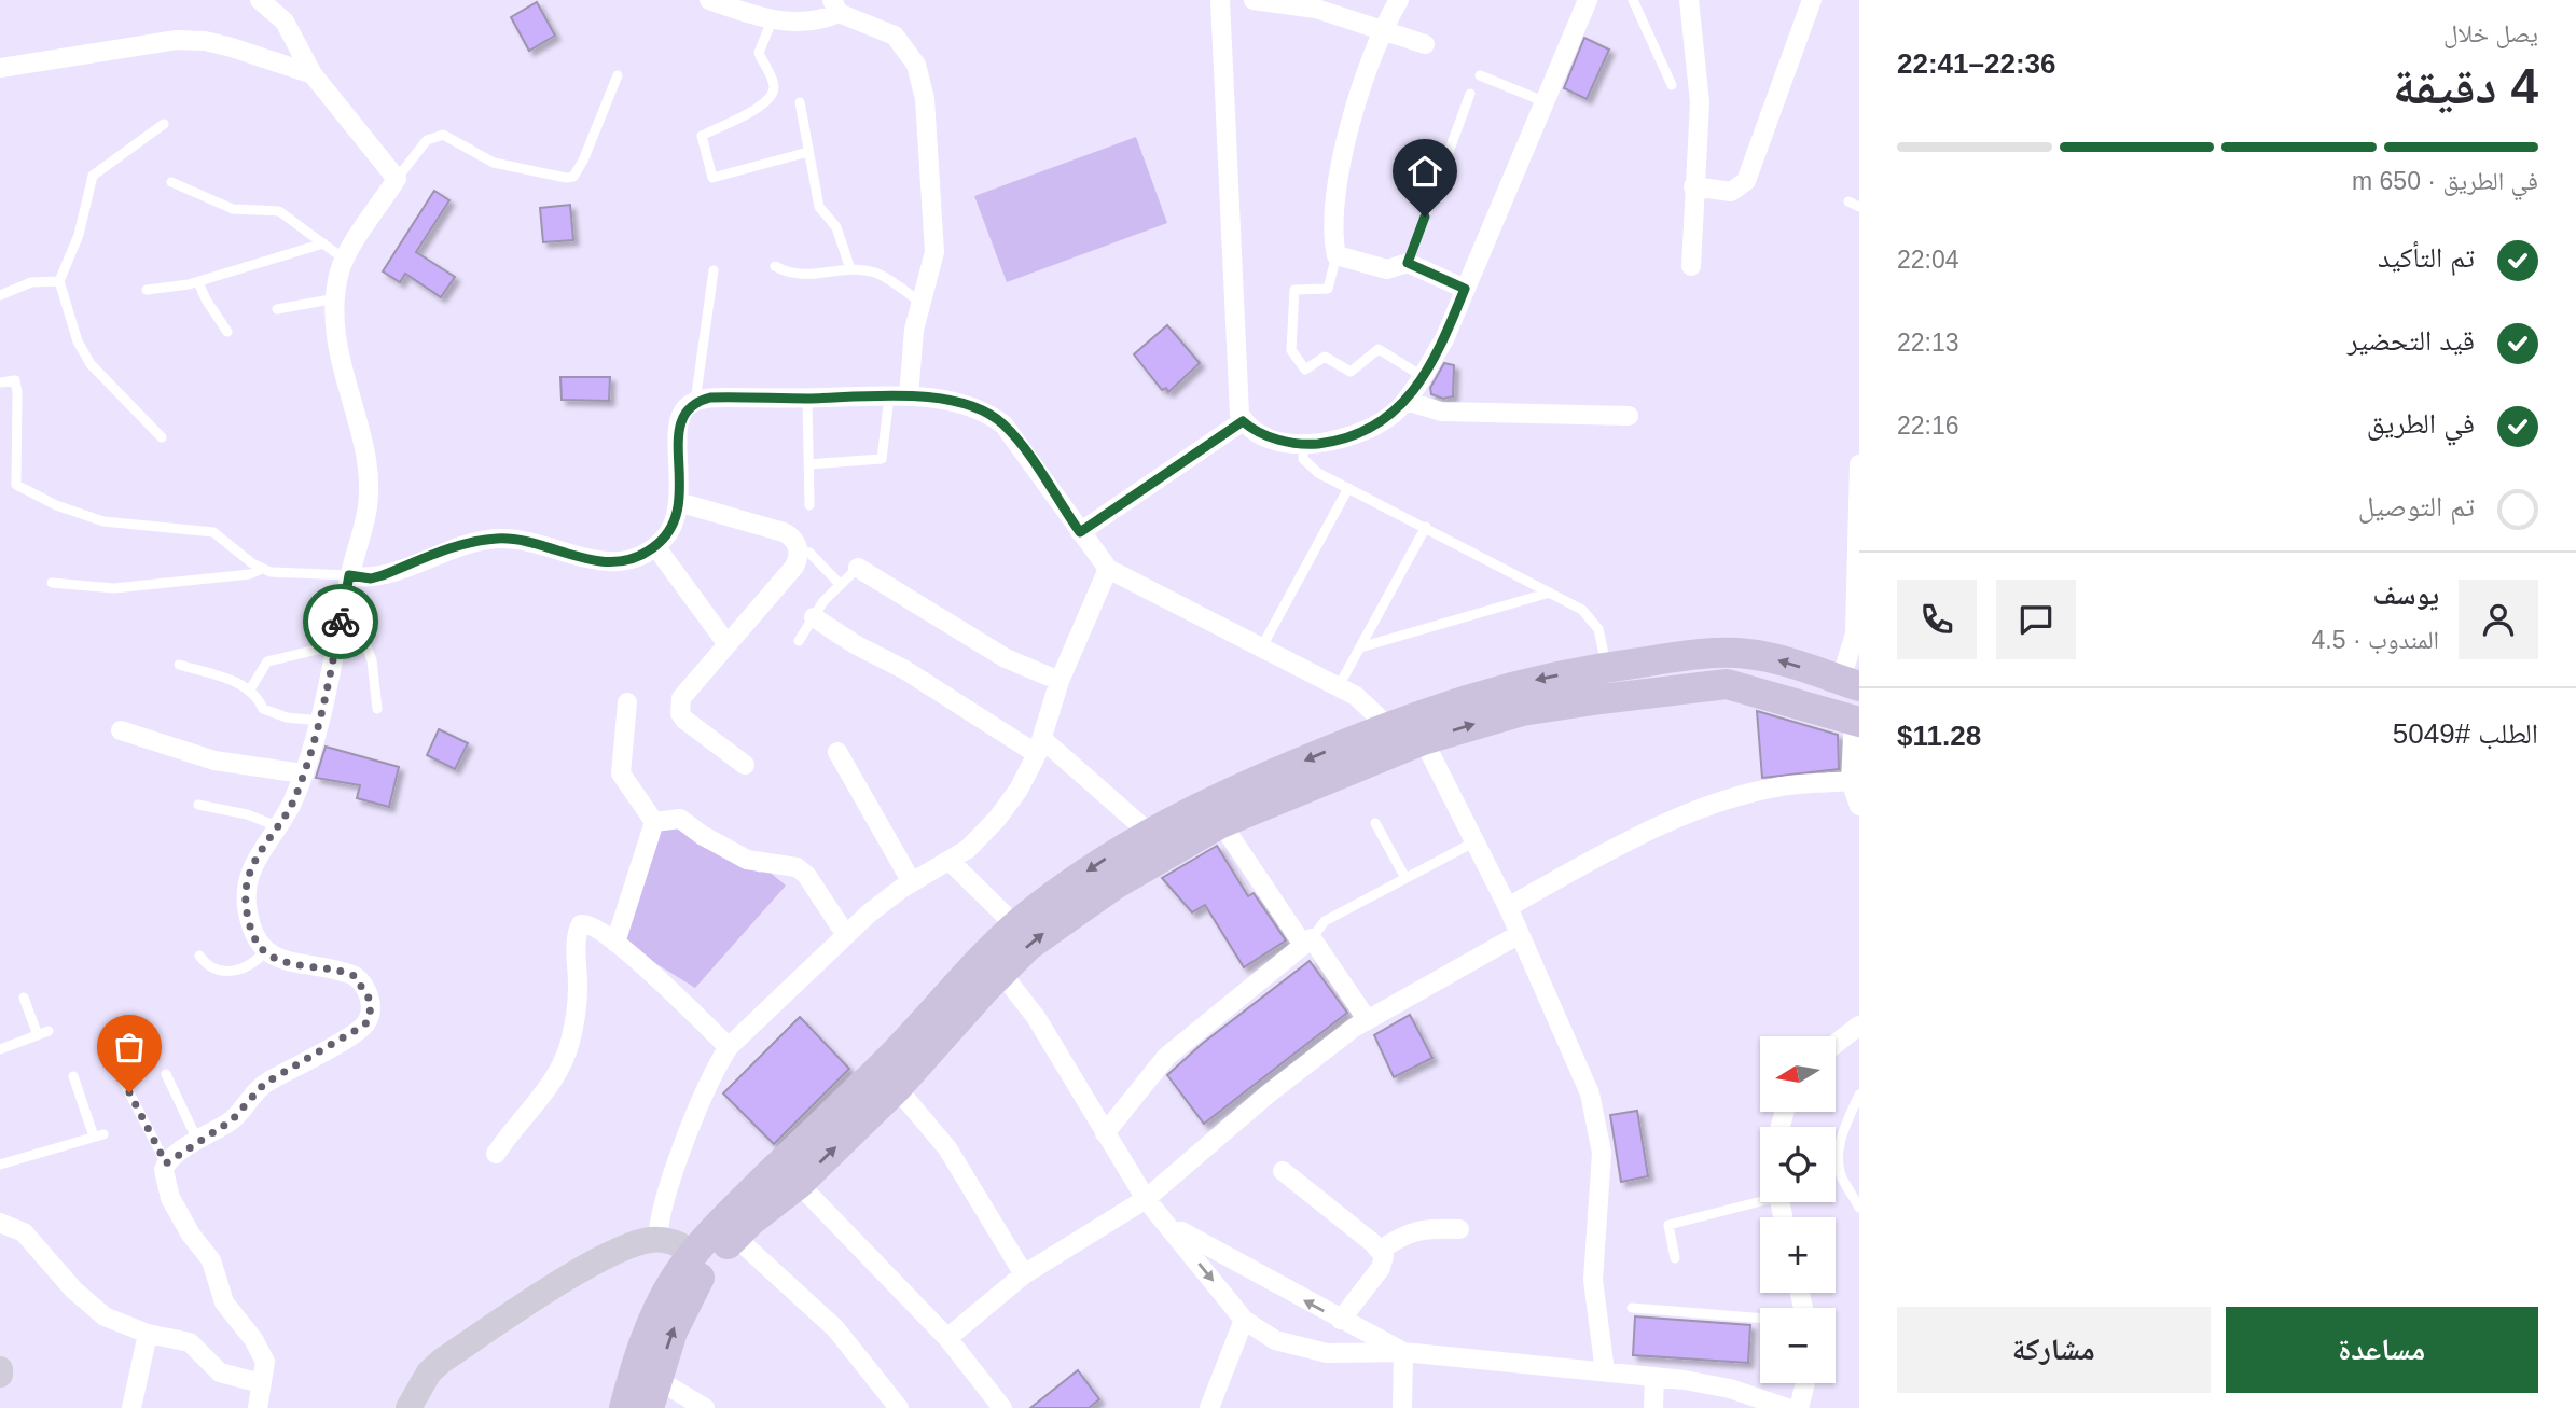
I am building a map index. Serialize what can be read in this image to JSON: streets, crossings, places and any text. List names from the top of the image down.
{
  "north": "left",
  "page": {
    "heading": ["4 دقيقة", "يصل خلال", "22:36–22:41"],
    "panel": [
      "يوسف",
      "المندوب · 4.5",
      "الطلب #5049",
      "$11.28"
    ],
    "bar": "في الطريق · 650 m",
    "list": [
      ["تم التأكيد", "22:04"],
      ["قيد التحضير", "22:13"],
      ["في الطريق", "22:16"],
      "تم التوصيل"
    ],
    "map_buttons": ["+", "−"],
    "buttons": ["مساعدة", "مشاركة"]
  }
}
